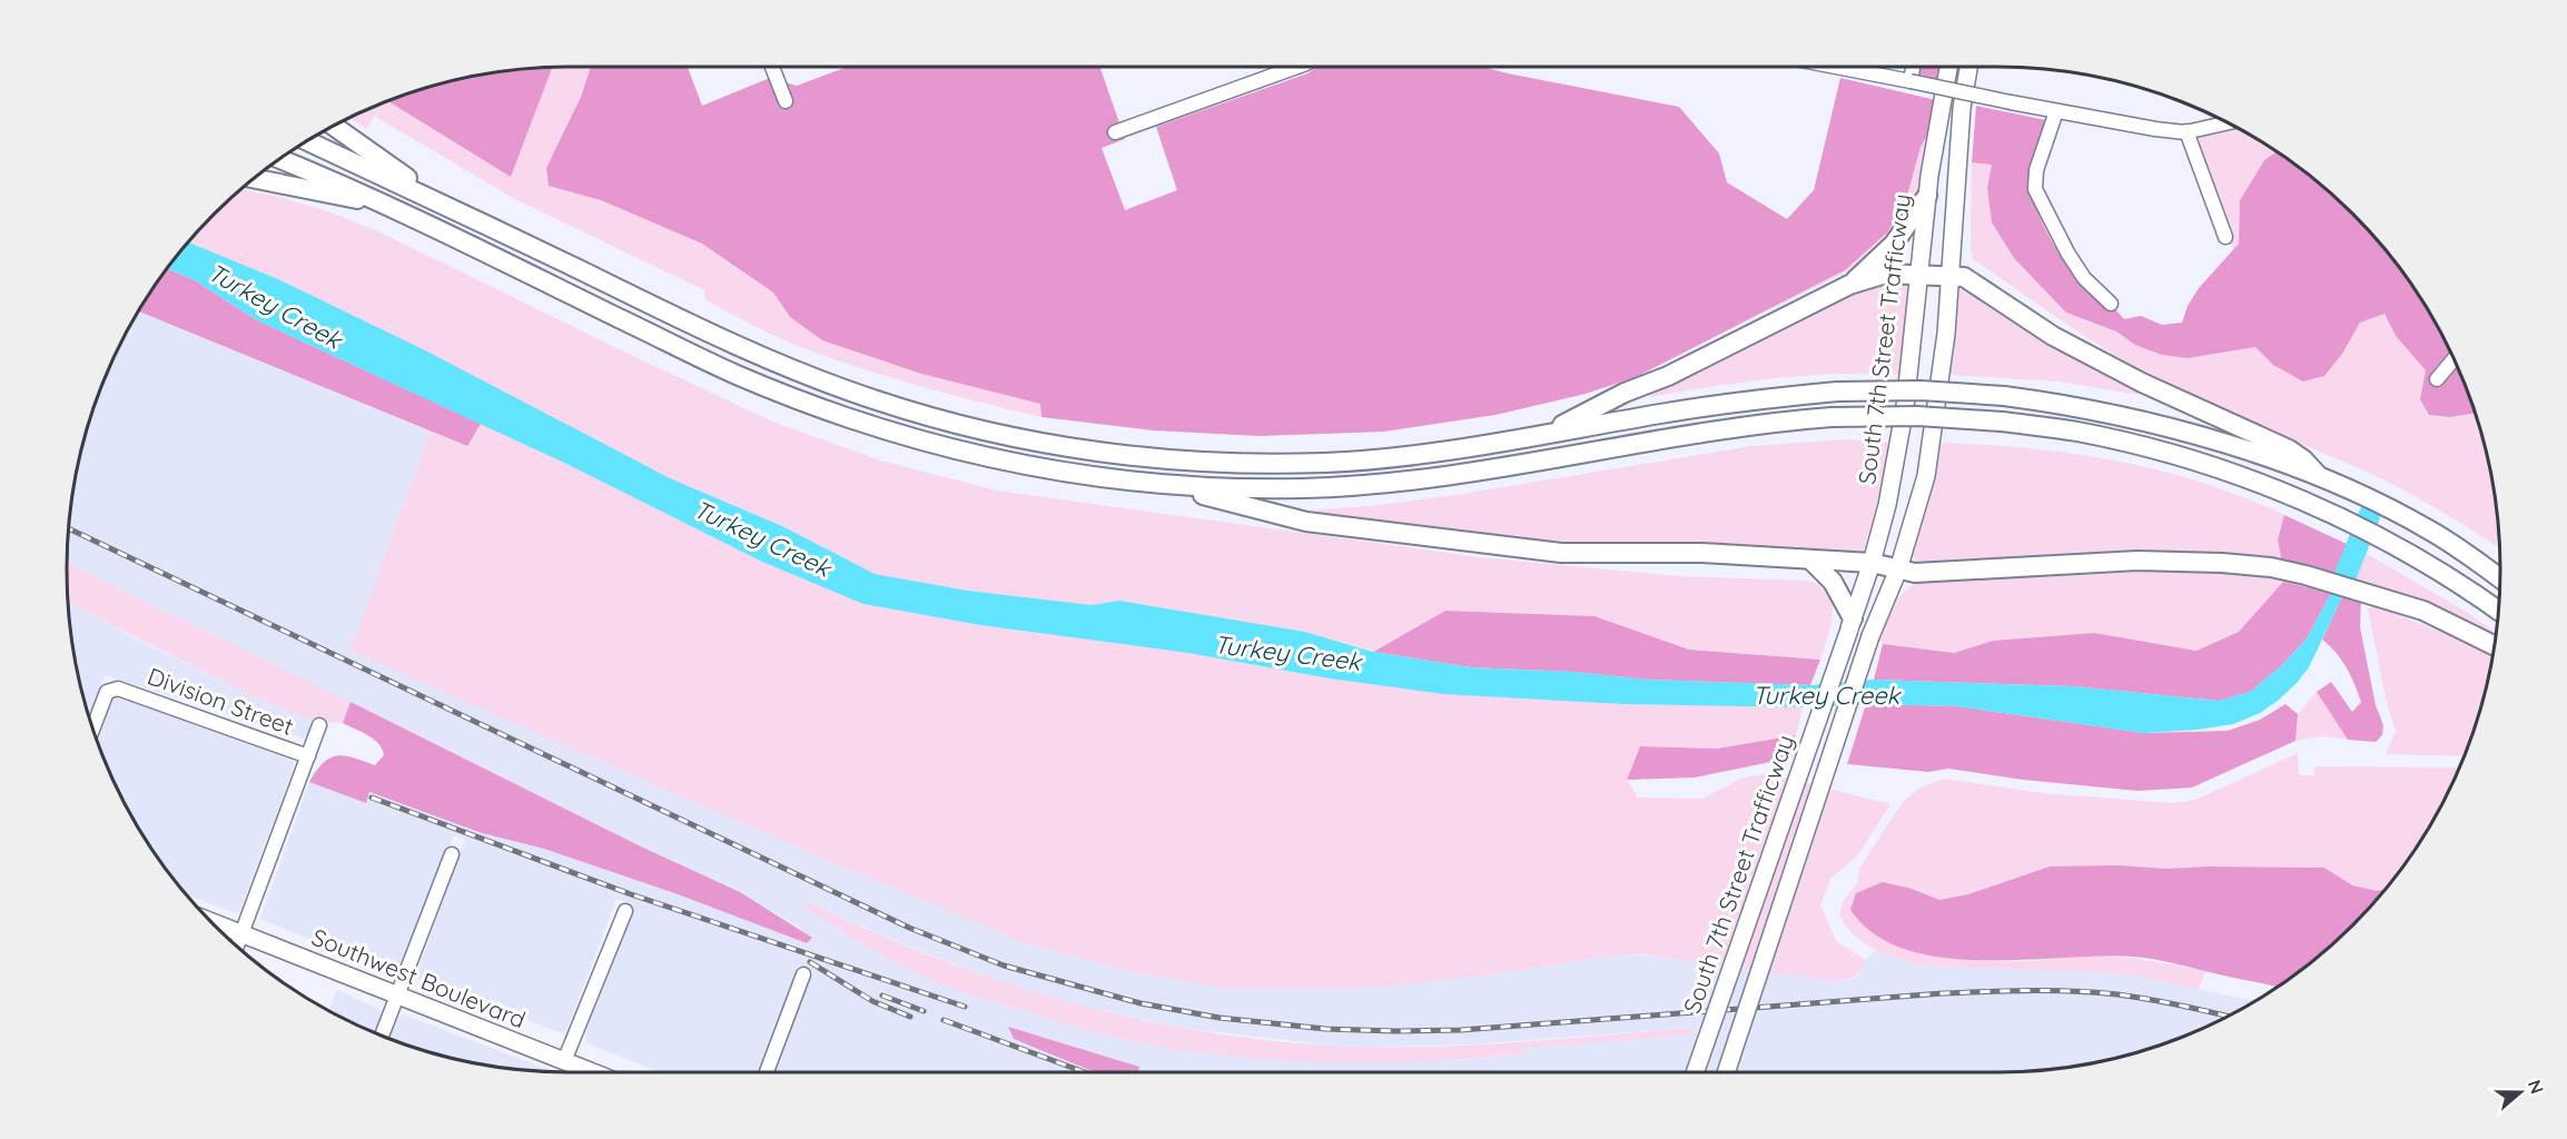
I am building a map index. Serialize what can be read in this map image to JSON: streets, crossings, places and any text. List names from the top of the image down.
{
  "streets": {
    "main road": ["South 7th Street Trafficway", "Southwest Boulevard"],
    "street": ["Division Street"]
  },
  "water": ["Turkey Creek"],
  "north": "right"
}
